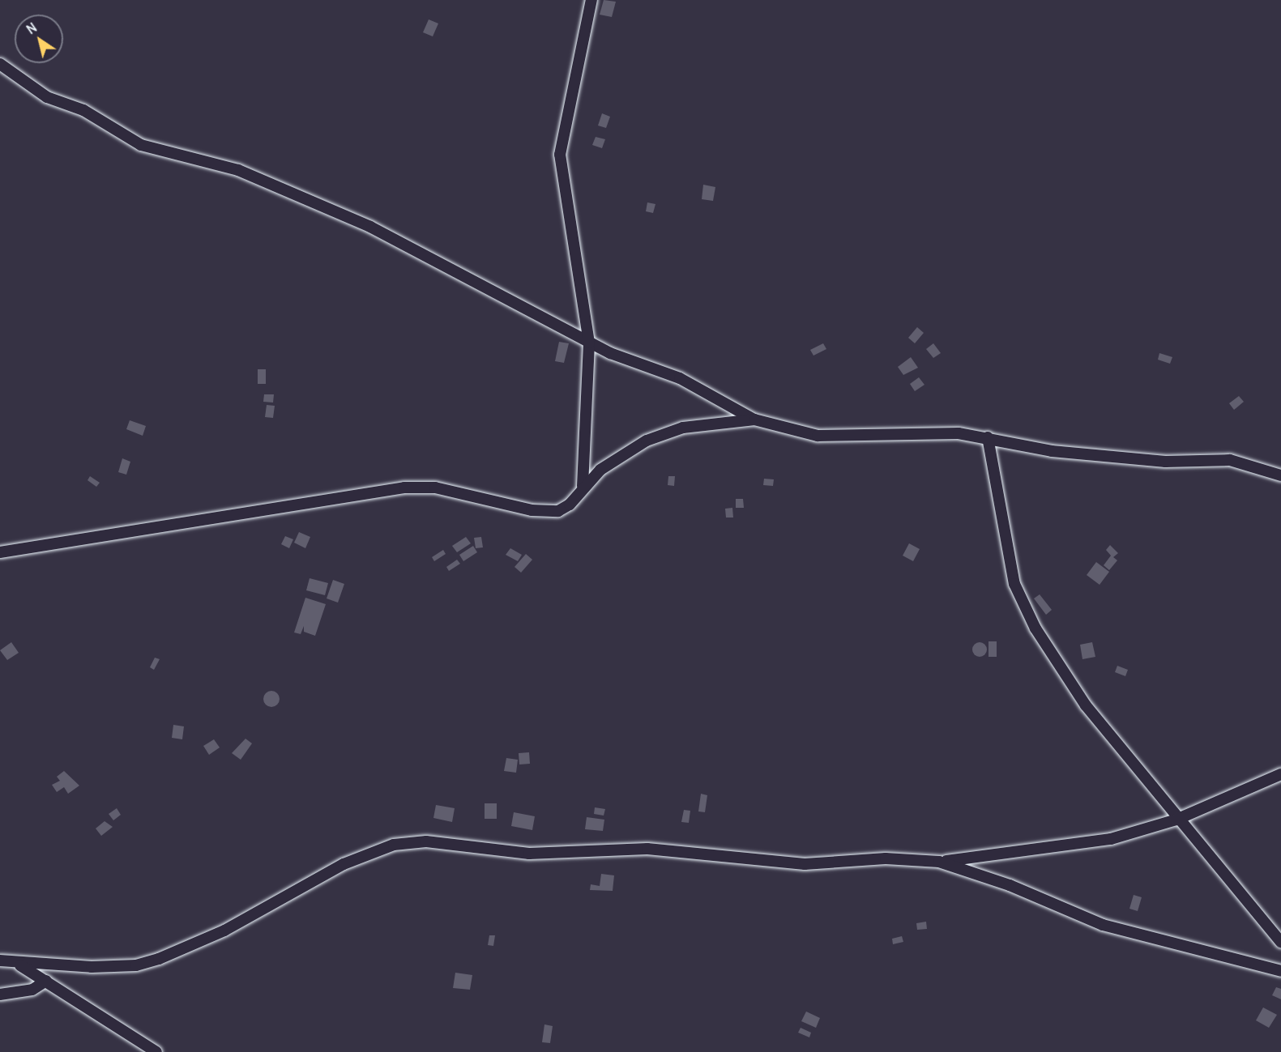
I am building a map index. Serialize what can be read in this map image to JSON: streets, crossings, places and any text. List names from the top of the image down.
{
  "north": "top left"
}
